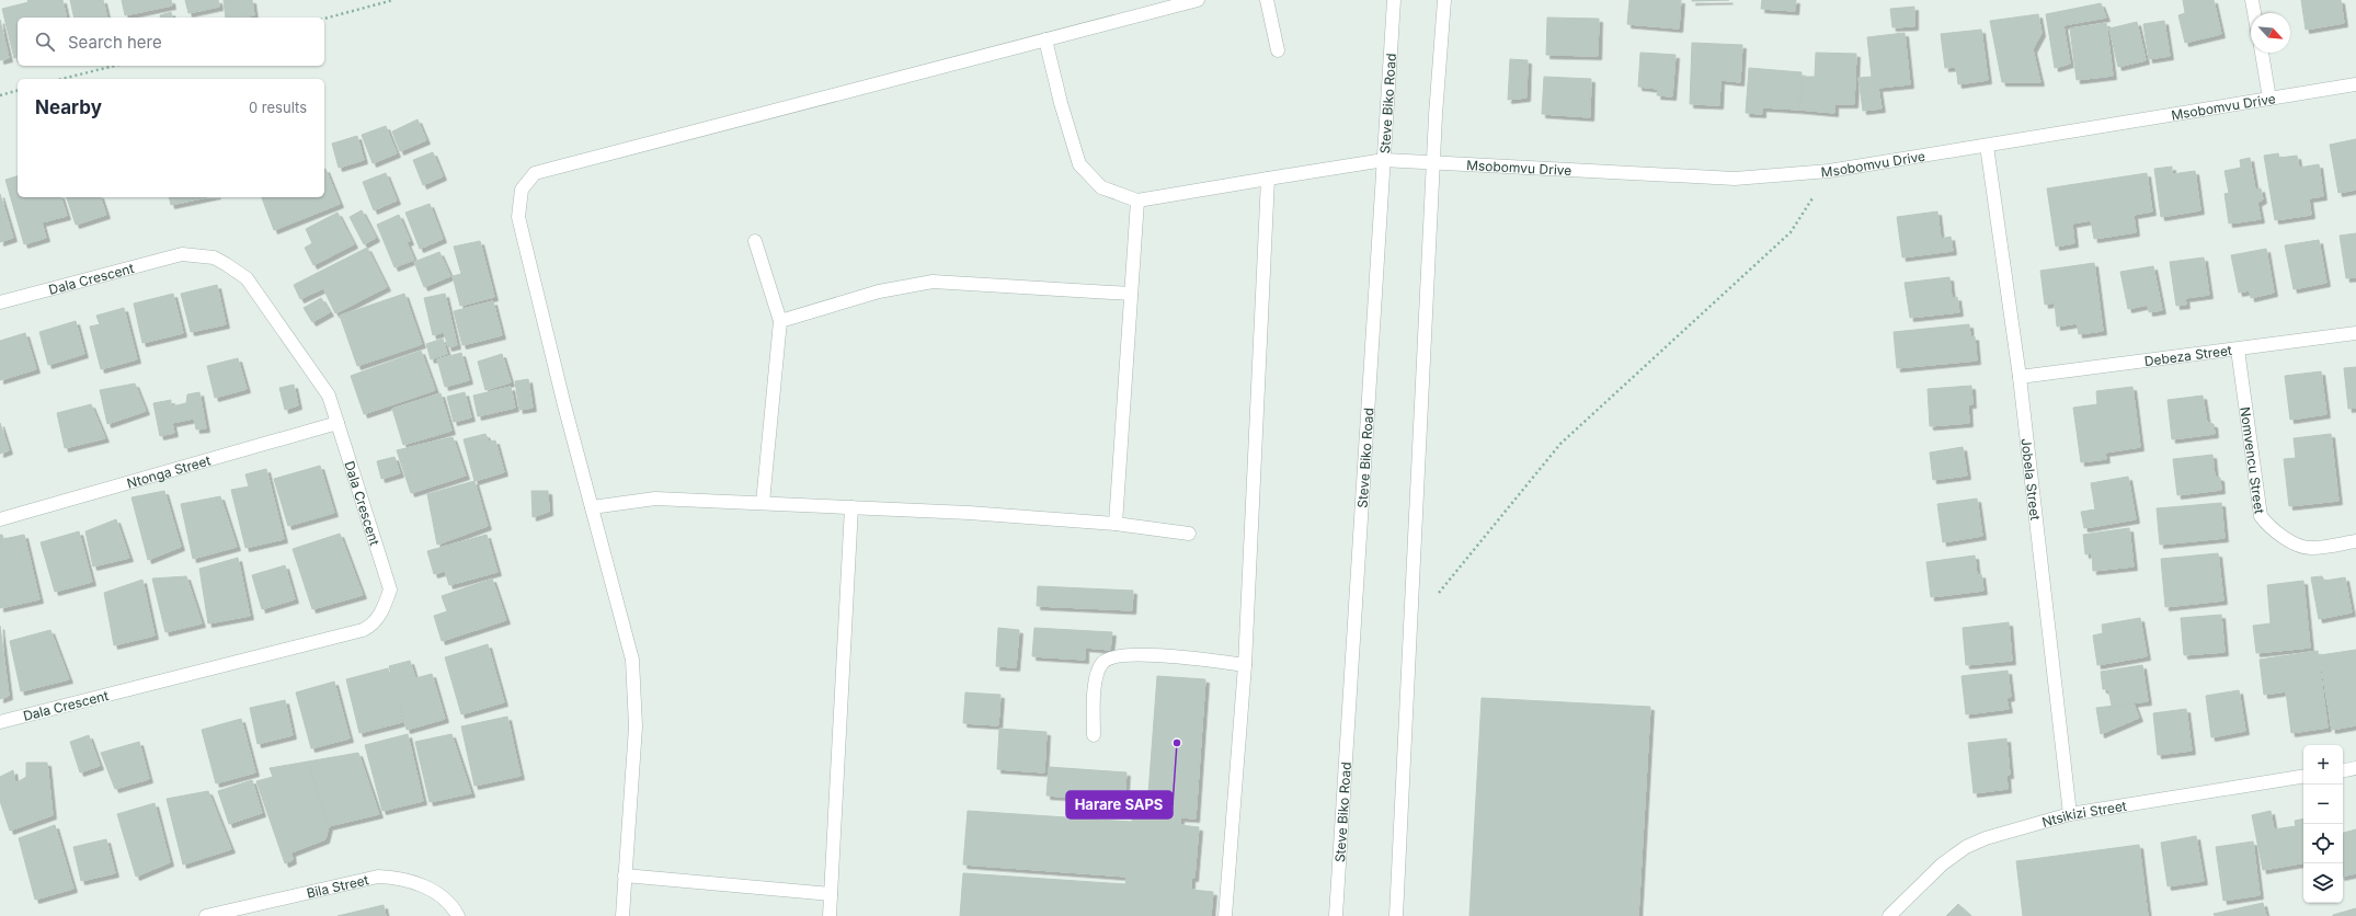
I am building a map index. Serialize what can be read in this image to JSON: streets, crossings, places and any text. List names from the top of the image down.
{
  "streets": {
    "street": [
      "Steve Biko Road",
      "Msobomvu Drive",
      "Dala Crescent",
      "Debeza Street",
      "Nomvencu Street",
      "Ntonga Street",
      "Jobela Street",
      "Ntsikizi Street",
      "Bila Street"
    ]
  },
  "crossings": [
    ["Steve Biko Road", "Msobomvu Drive"],
    ["Msobomvu Drive", "Jobela Street"],
    ["Dala Crescent", "Ntonga Street"],
    ["Debeza Street", "Nomvencu Street"],
    ["Debeza Street", "Jobela Street"],
    ["Jobela Street", "Ntsikizi Street"]
  ],
  "places": ["Harare SAPS"],
  "north": "bottom right",
  "page": {
    "search": "Search here",
    "heading": ["Nearby", "0 results"],
    "map_buttons": ["+", "−"]
  }
}
